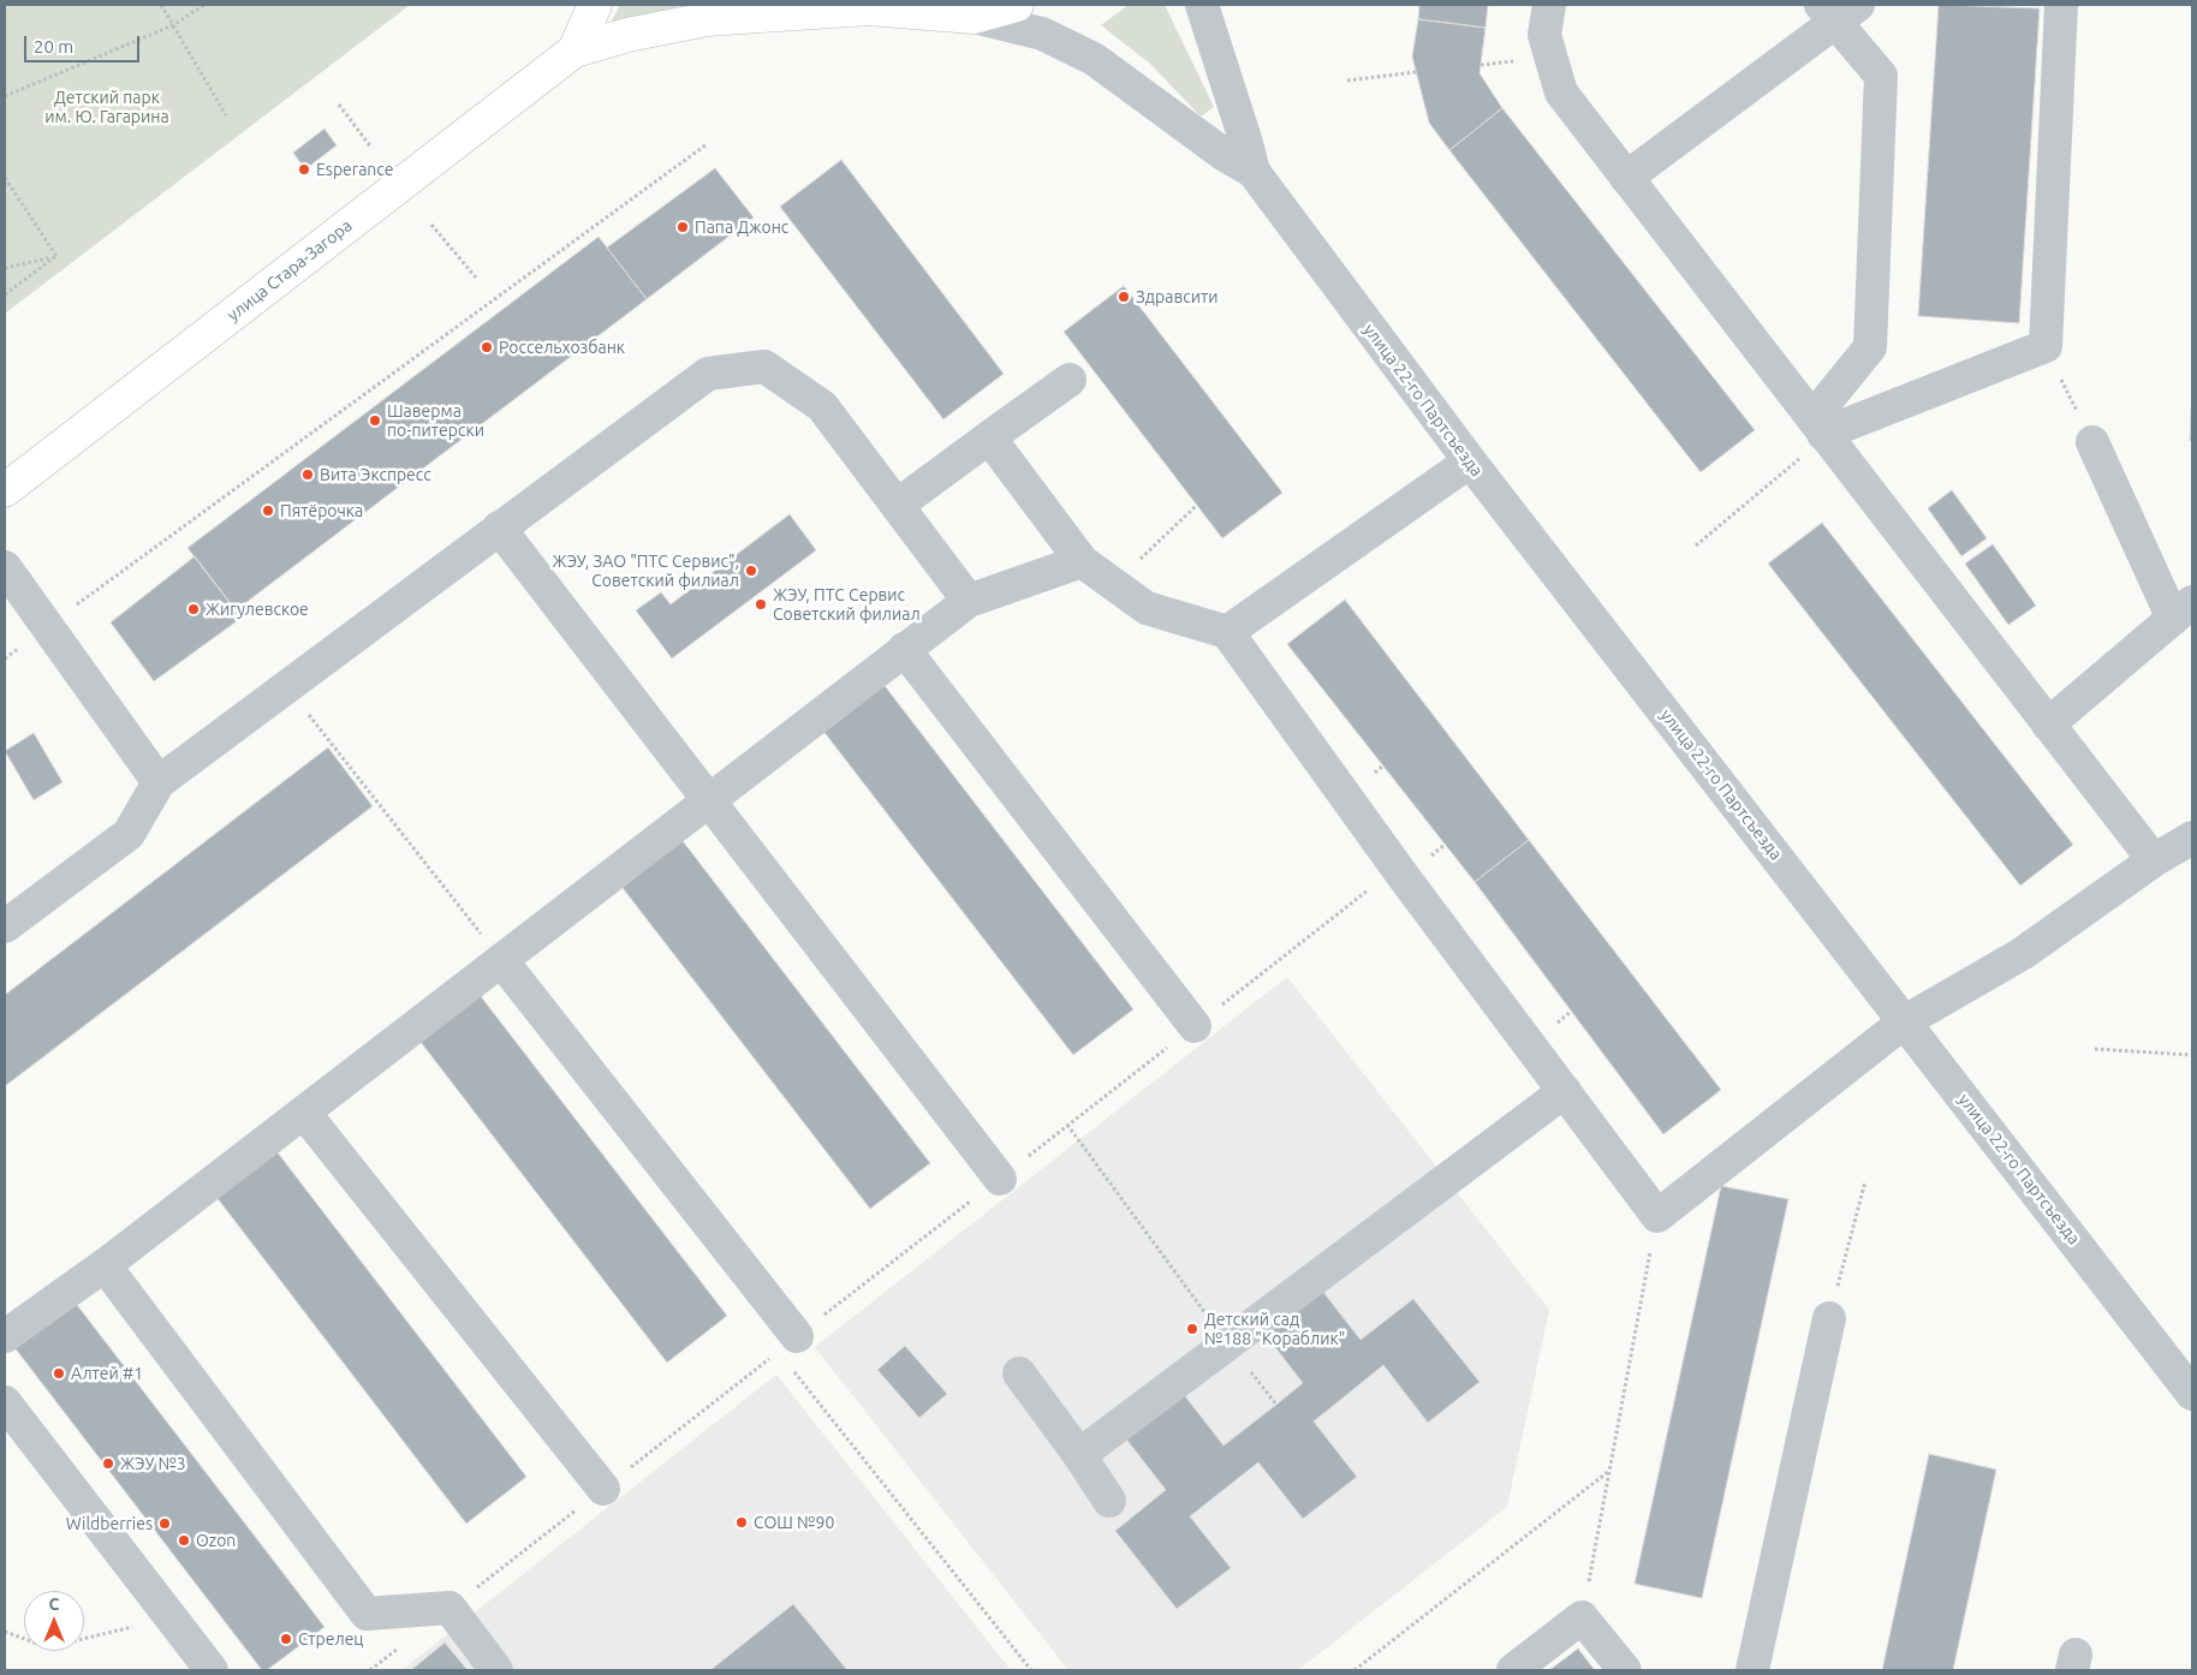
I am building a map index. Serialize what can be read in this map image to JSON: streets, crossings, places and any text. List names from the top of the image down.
{
  "streets": {
    "main road": ["улица Стара-Загора"],
    "street": ["улица 22-го Партсъезда"]
  },
  "crossings": [
    ["улица Стара-Загора", "улица 22-го Партсъезда"]
  ],
  "parks": ["Детский парк им. Ю. Гагарина"],
  "places": [
    "Esperance",
    "Папа Джонс",
    "Здравсити",
    "Россельхозбанк",
    "Шаверма по-питерски",
    "Вита Экспресс",
    "Пятёрочка",
    "ЖЭУ, ЗАО \"ПТС Сервис\", Советский филиал",
    "ЖЭУ, ПТС Сервис Советский филиал",
    "Жигулевское",
    "Детский сад №188 \"Кораблик\"",
    "Алтей #1",
    "ЖЭУ №3",
    "СОШ №90",
    "Wildberries",
    "Ozon",
    "Стрелец"
  ],
  "scale_bar": "20 m",
  "north": "top"
}
